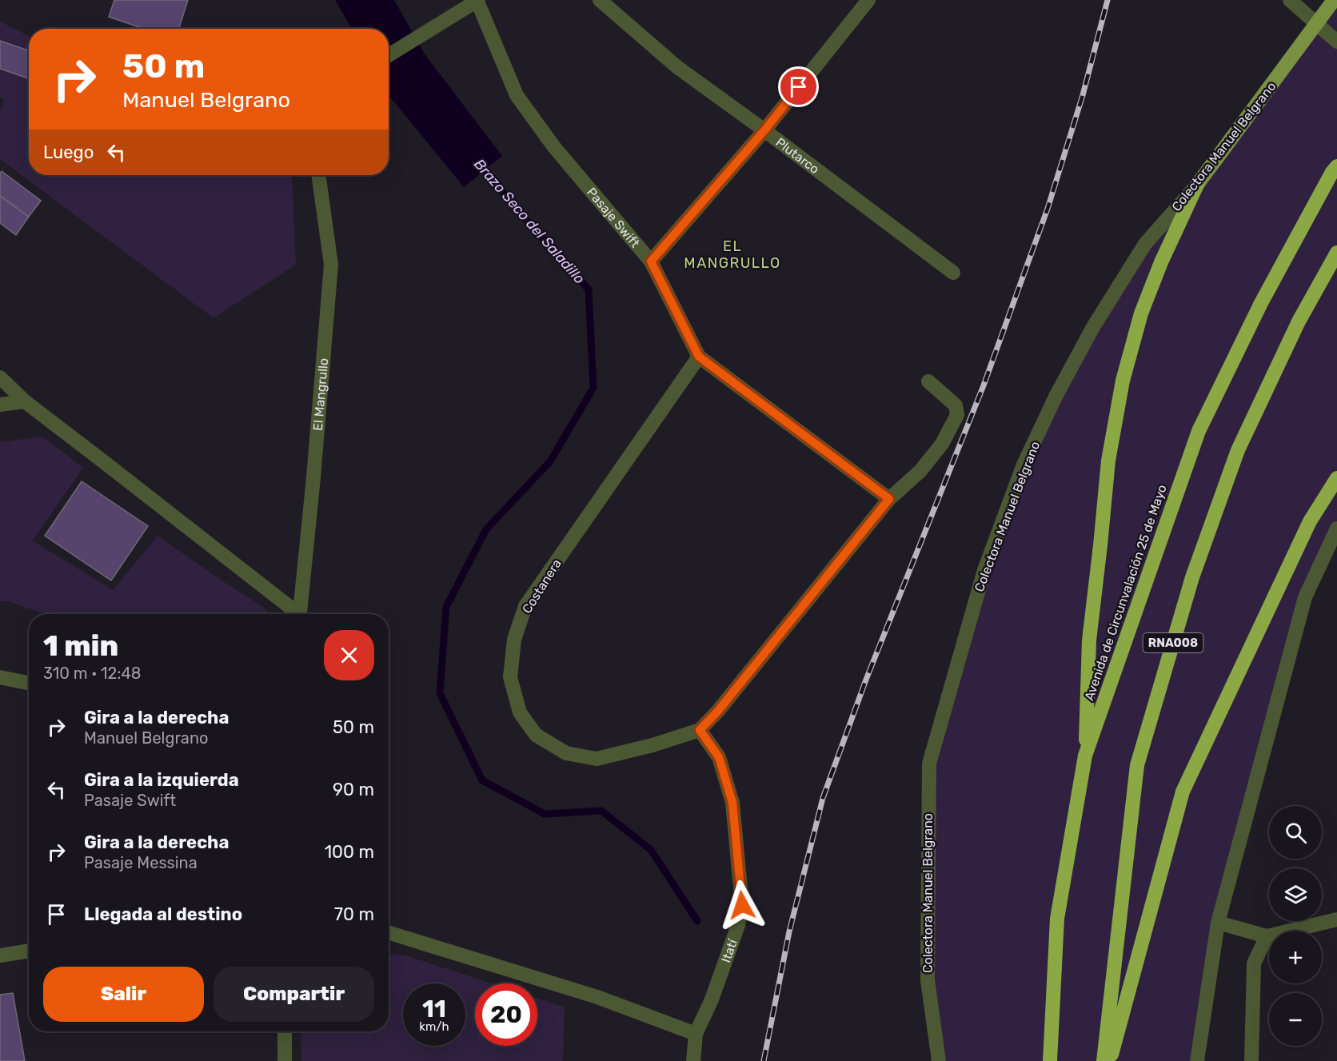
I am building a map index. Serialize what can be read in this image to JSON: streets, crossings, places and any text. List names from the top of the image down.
{
  "streets": {
    "highway": ["Avenida de Circunvalación 25 de Mayo", "RNA008"],
    "main road": ["Colectora Manuel Belgrano"],
    "street": [
      "Plutarco",
      "Pasaje Swift",
      "El Mangrullo",
      "Costanera",
      "Itatí"
    ]
  },
  "crossings": [
    ["Pasaje Swift", "Costanera"],
    ["Costanera", "Itatí"]
  ],
  "districts": ["EL MANGRULLO"],
  "water": ["Brazo Seco del Saladillo"],
  "page": {
    "turn": ["50 m", "Manuel Belgrano"],
    "then": "Luego",
    "heading": ["1 min", "310 m · 12:48"],
    "list": [
      {
        "name": "Gira a la derecha",
        "note": "Manuel Belgrano",
        "value": "50 m"
      },
      {
        "name": "Gira a la izquierda",
        "note": "Pasaje Swift",
        "value": "90 m"
      },
      {
        "name": "Gira a la derecha",
        "note": "Pasaje Messina",
        "value": "100 m"
      },
      {
        "name": "Llegada al destino",
        "value": "70 m"
      }
    ],
    "map_buttons": ["+", "−"],
    "buttons": ["Salir", "Compartir"],
    "speed": "11 km/h",
    "limit": "20"
  }
}
